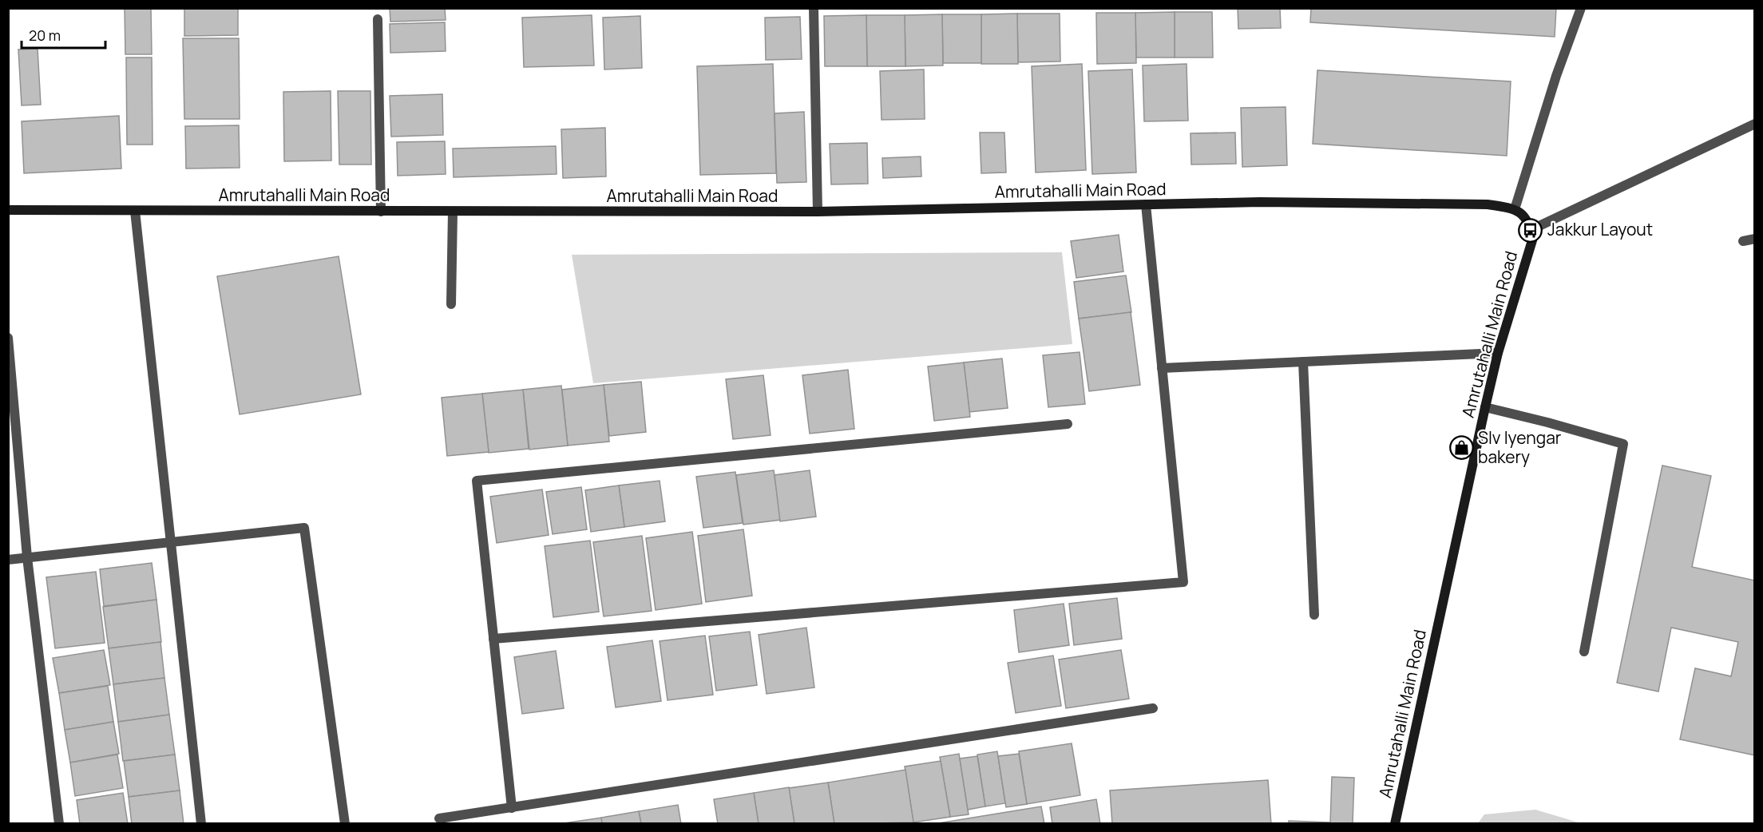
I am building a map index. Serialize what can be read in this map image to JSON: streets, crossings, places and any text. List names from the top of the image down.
{
  "streets": {
    "street": ["Amrutahalli Main Road"]
  },
  "places": {
    "bus stop": ["Jakkur Layout"],
    "shop": ["Slv Iyengar bakery"]
  },
  "scale_bar": "20 m"
}
